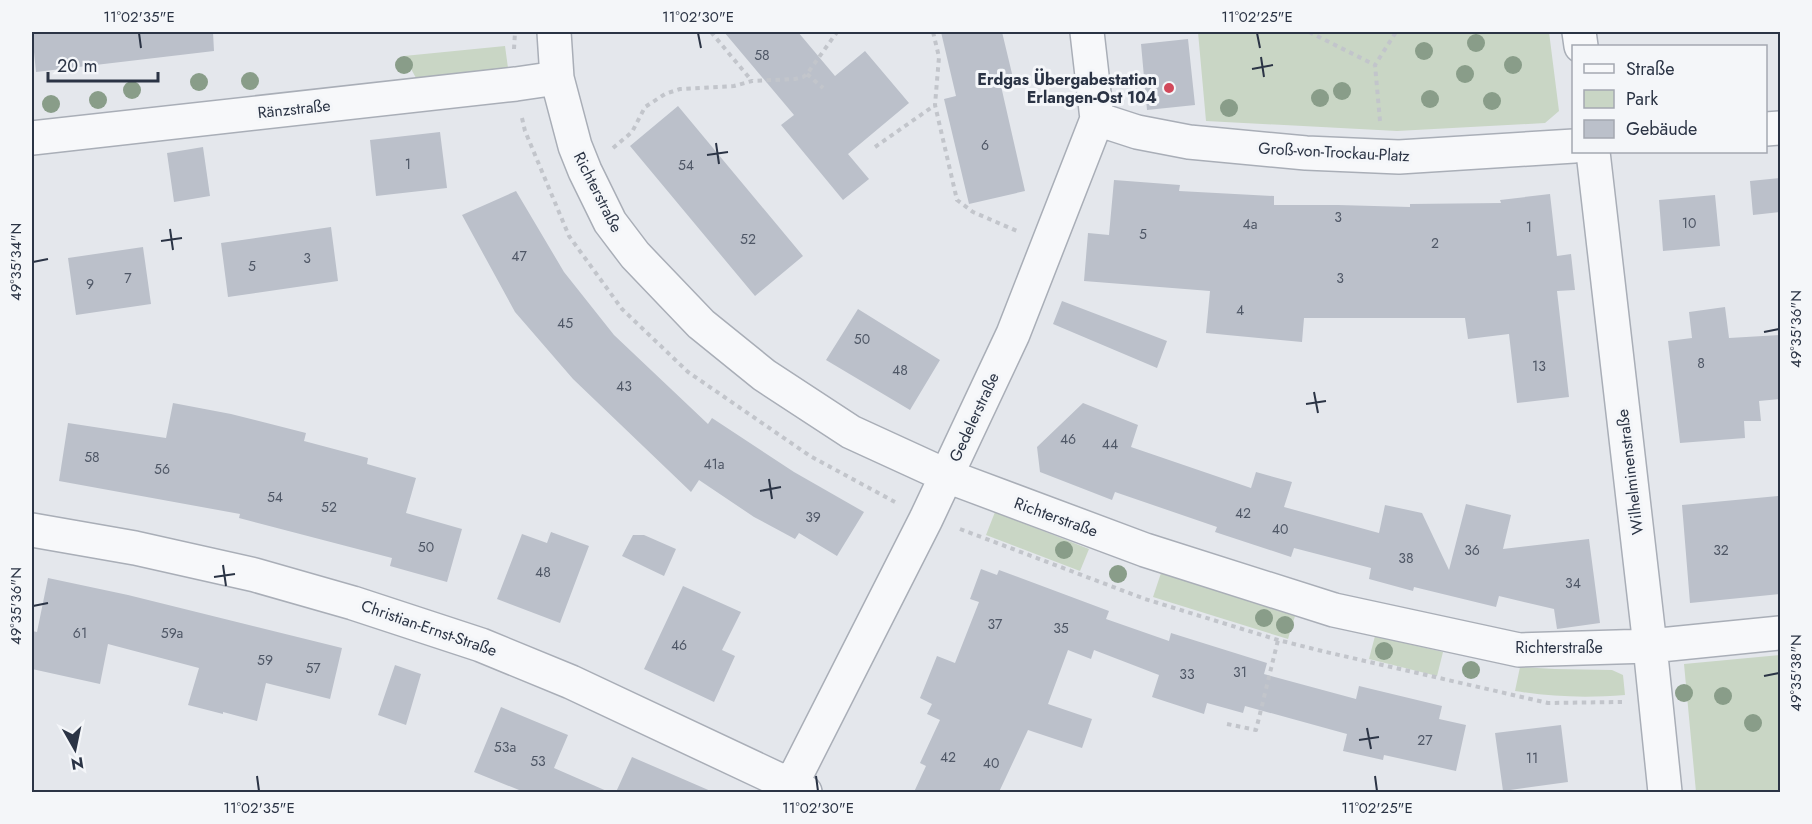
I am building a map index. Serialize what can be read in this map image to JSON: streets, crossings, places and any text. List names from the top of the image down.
{
  "streets": {
    "street": [
      "Ränzstraße",
      "Groß-von-Trockau-Platz",
      "Richterstraße",
      "Gedelerstraße",
      "Wilhelminenstraße",
      "Christian-Ernst-Straße"
    ]
  },
  "crossings": [
    ["Ränzstraße", "Richterstraße"],
    ["Groß-von-Trockau-Platz", "Gedelerstraße"],
    ["Richterstraße", "Gedelerstraße"],
    ["Richterstraße", "Wilhelminenstraße"],
    ["Gedelerstraße", "Christian-Ernst-Straße"]
  ],
  "places": ["Erdgas Übergabestation Erlangen-Ost 104"],
  "house_numbers": [
    "58",
    "6",
    "1",
    "54",
    "3",
    "10",
    "4a",
    "1",
    "5",
    "52",
    "2",
    "47",
    "3",
    "5",
    "7",
    "3",
    "9",
    "4",
    "45",
    "50",
    "8",
    "13",
    "48",
    "43",
    "46",
    "44",
    "58",
    "41a",
    "56",
    "54",
    "52",
    "42",
    "39",
    "40",
    "50",
    "36",
    "32",
    "38",
    "48",
    "34",
    "37",
    "35",
    "61",
    "59a",
    "46",
    "59",
    "57",
    "31",
    "33",
    "27",
    "53a",
    "42",
    "11",
    "53",
    "40"
  ],
  "legend": ["Straße", "Park", "Gebäude"],
  "scale_bar": "20 m",
  "north": "bottom",
  "coordinates": [
    "11°02'35\"E",
    "11°02'30\"E",
    "11°02'25\"E",
    "49°35'34\"N",
    "49°35'36\"N",
    "49°35'38\"N"
  ]
}
